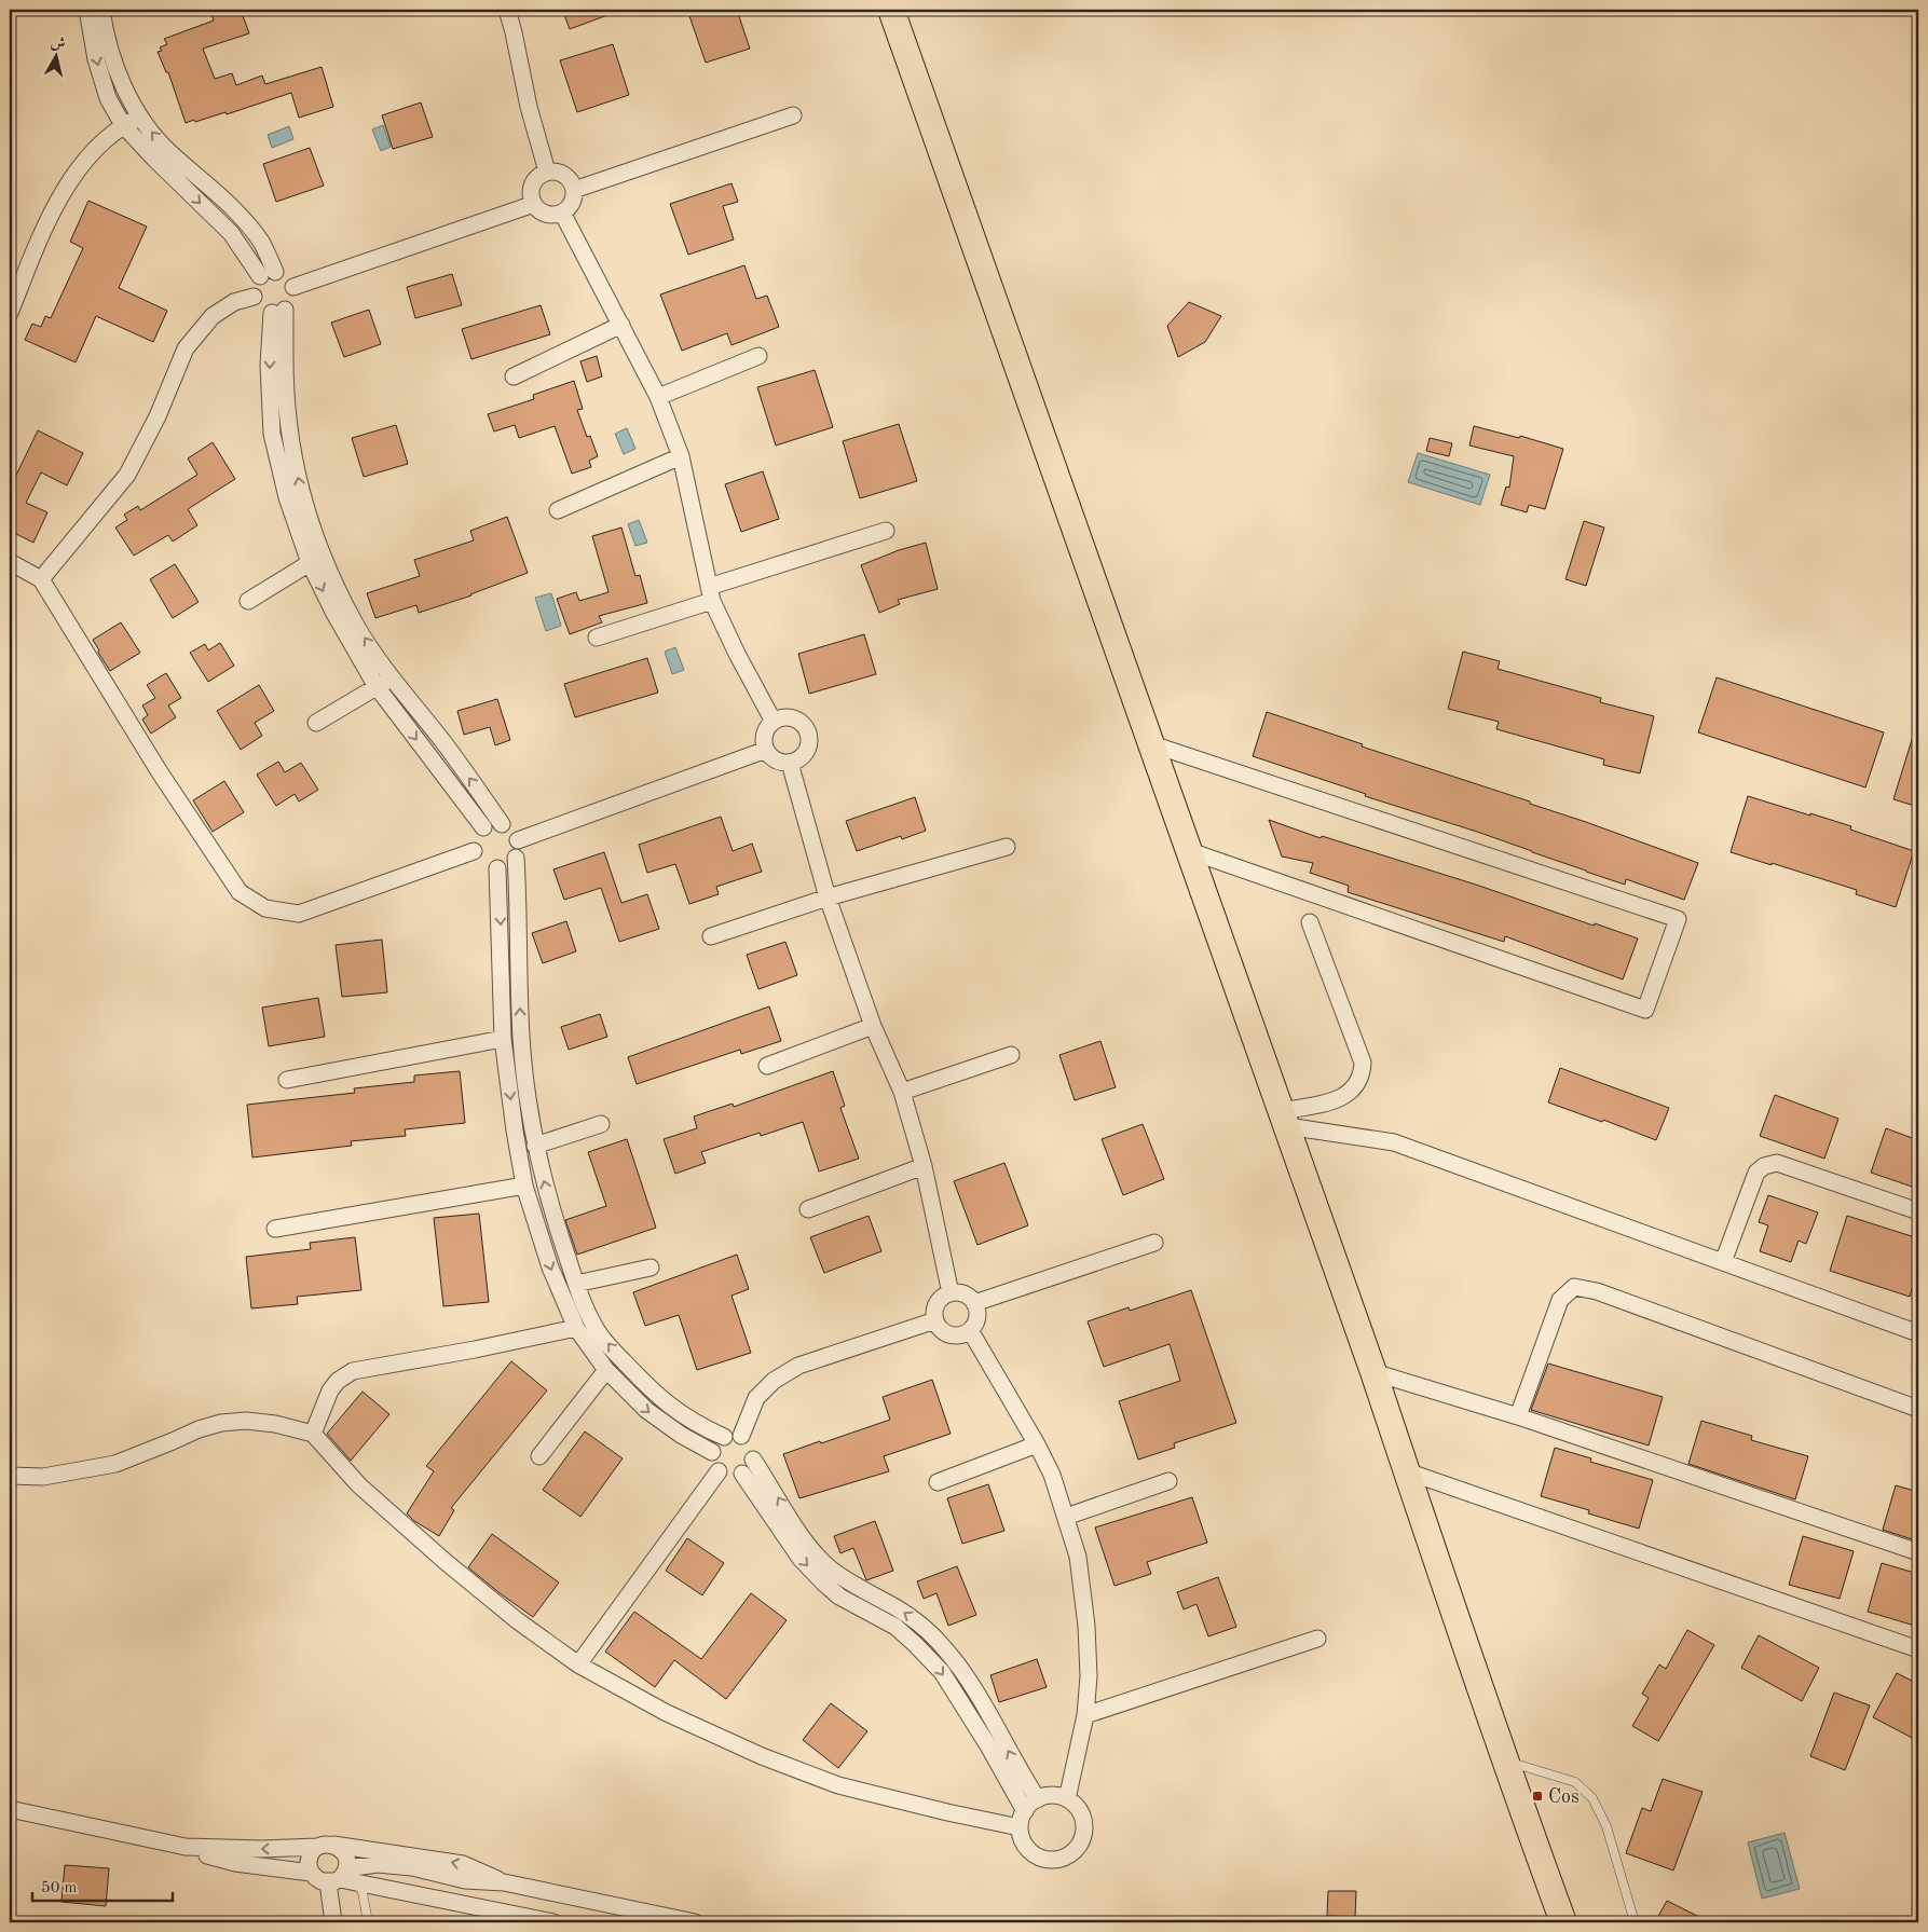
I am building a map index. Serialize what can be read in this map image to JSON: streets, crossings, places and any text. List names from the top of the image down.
{
  "places": {
    "transit": ["Cos"]
  },
  "scale_bar": "50 m",
  "north": "top"
}
